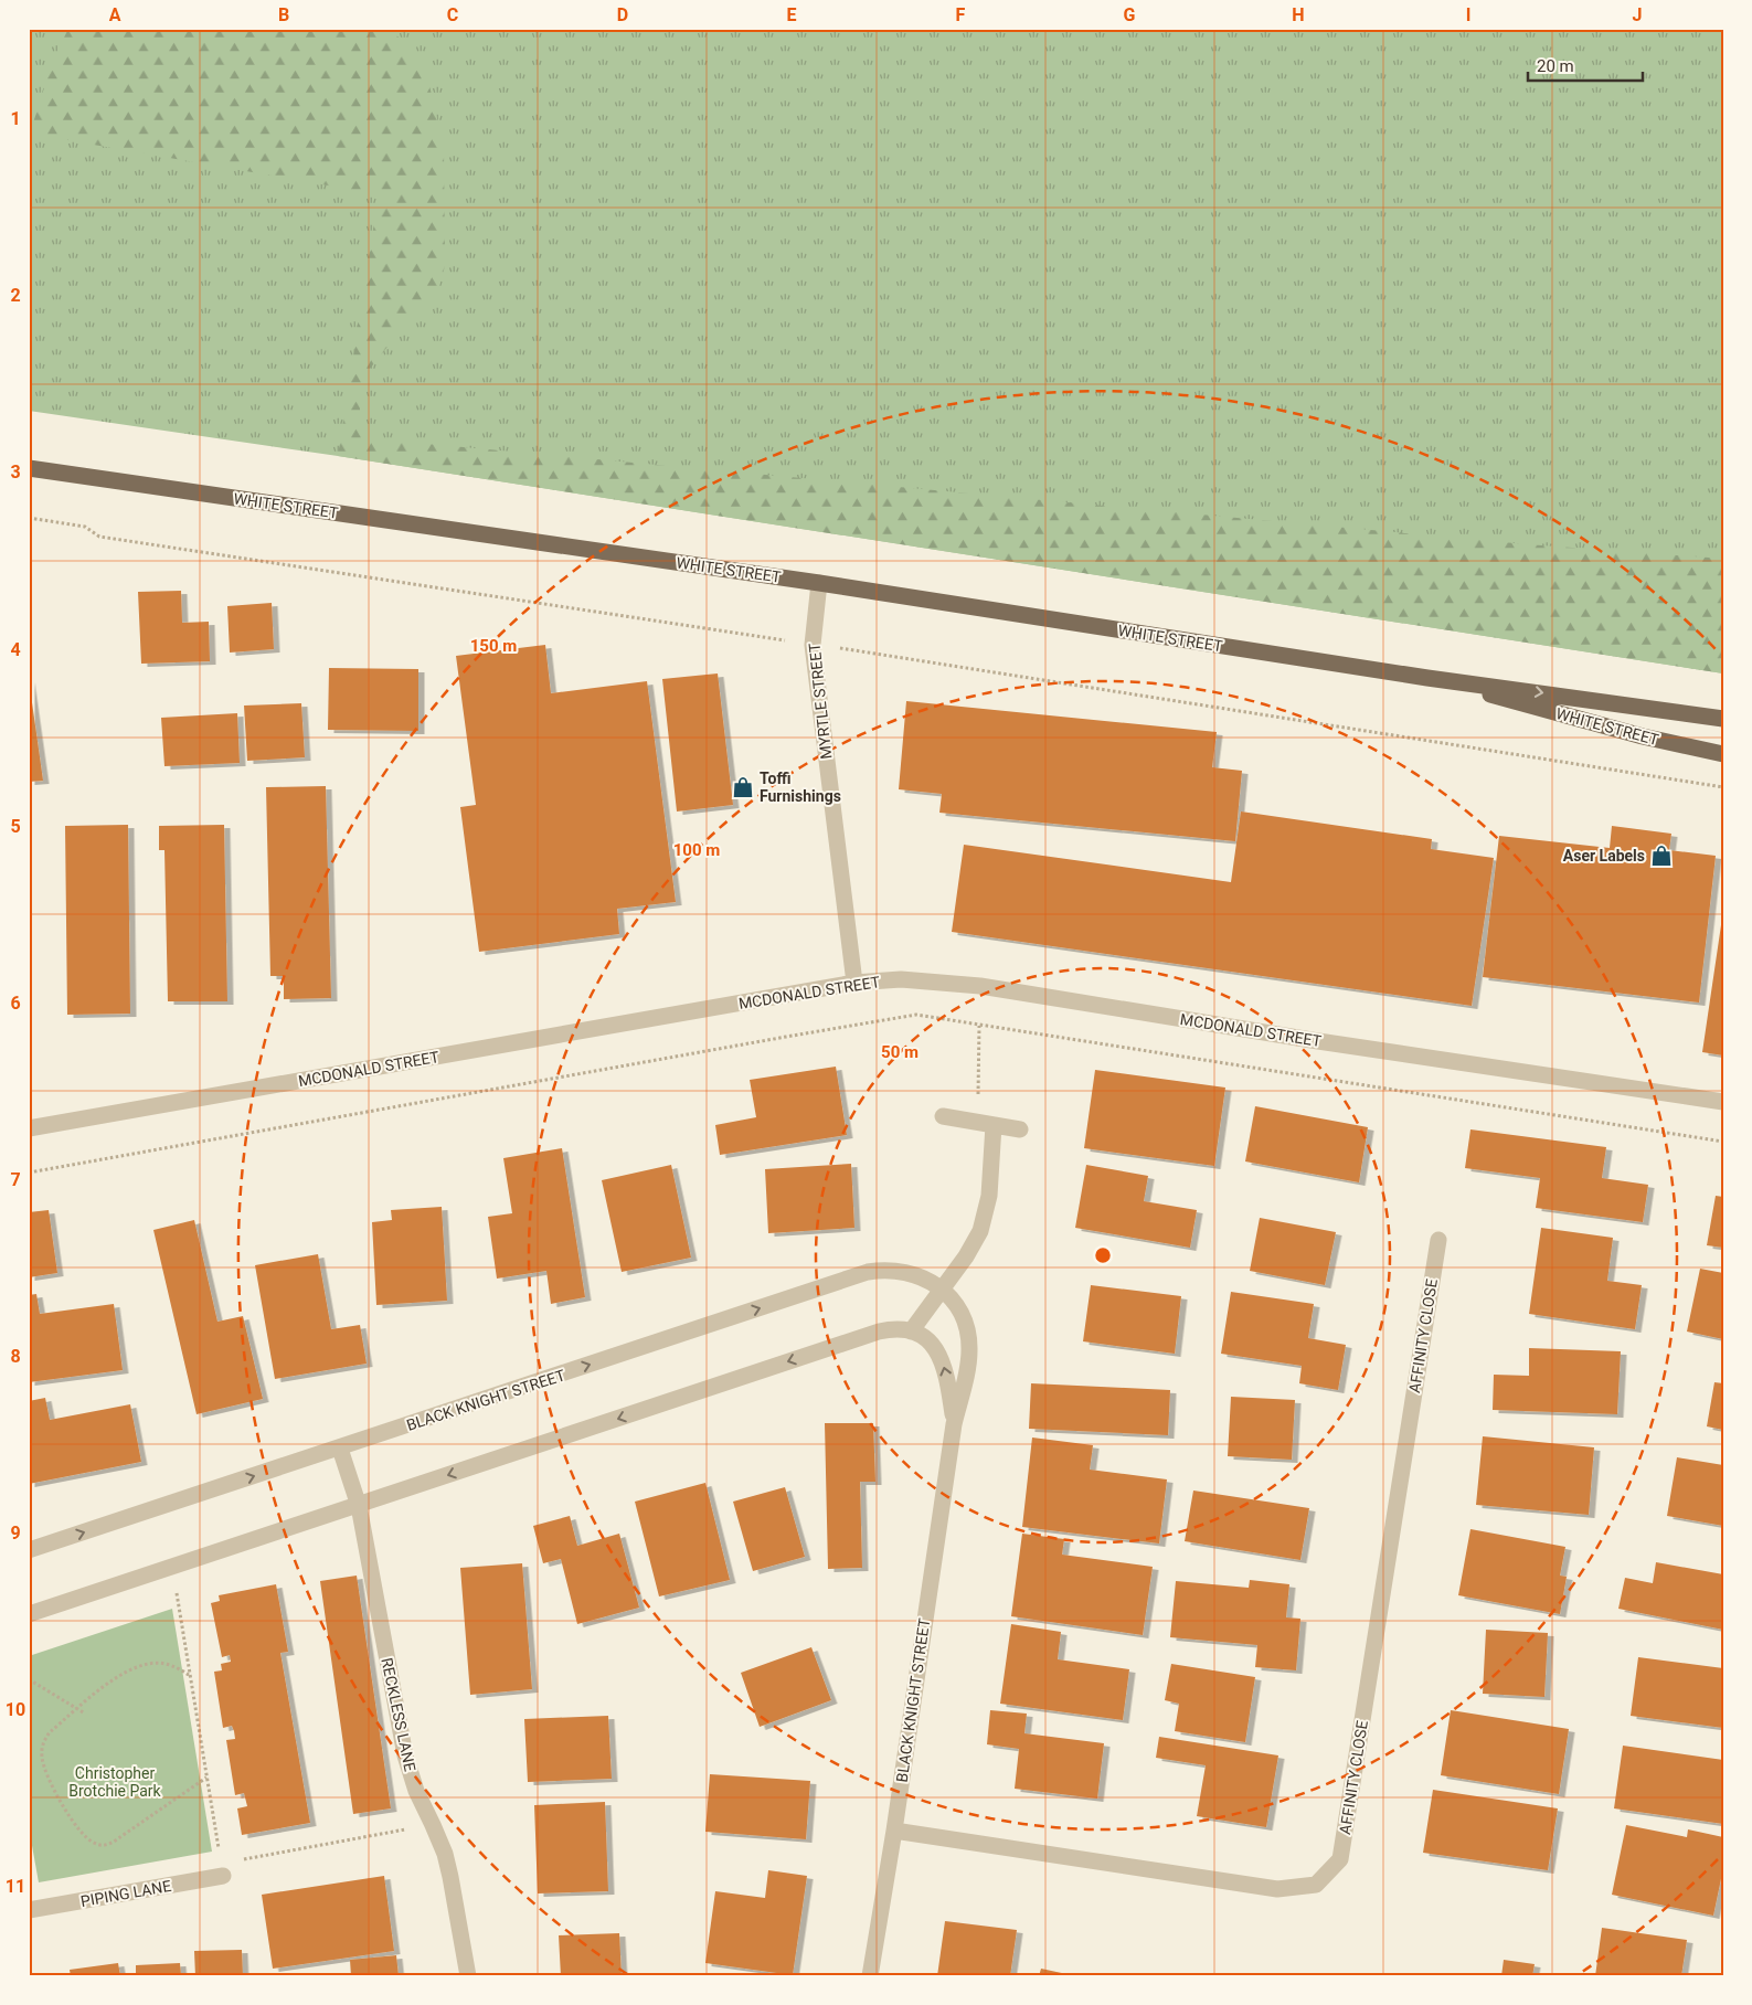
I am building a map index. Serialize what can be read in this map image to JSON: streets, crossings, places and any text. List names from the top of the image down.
{
  "streets": {
    "main road": ["WHITE STREET"],
    "street": [
      "MYRTLE STREET",
      "MCDONALD STREET",
      "AFFINITY CLOSE",
      "BLACK KNIGHT STREET",
      "RECKLESS LANE",
      "PIPING LANE"
    ]
  },
  "crossings": [
    ["WHITE STREET", "MYRTLE STREET"],
    ["MYRTLE STREET", "MCDONALD STREET"],
    ["AFFINITY CLOSE", "BLACK KNIGHT STREET"],
    ["BLACK KNIGHT STREET", "RECKLESS LANE"]
  ],
  "parks": ["Christopher Brotchie Park"],
  "places": {
    "shop": ["Toffi Furnishings", "Aser Labels"]
  },
  "scale_bar": "20 m",
  "grid": {
    "columns": [
      "A",
      "B",
      "C",
      "D",
      "E",
      "F",
      "G",
      "H",
      "I",
      "J"
    ],
    "rows": [
      "1",
      "2",
      "3",
      "4",
      "5",
      "6",
      "7",
      "8",
      "9",
      "10",
      "11"
    ]
  },
  "rings": ["150 m", "100 m", "50 m"]
}
